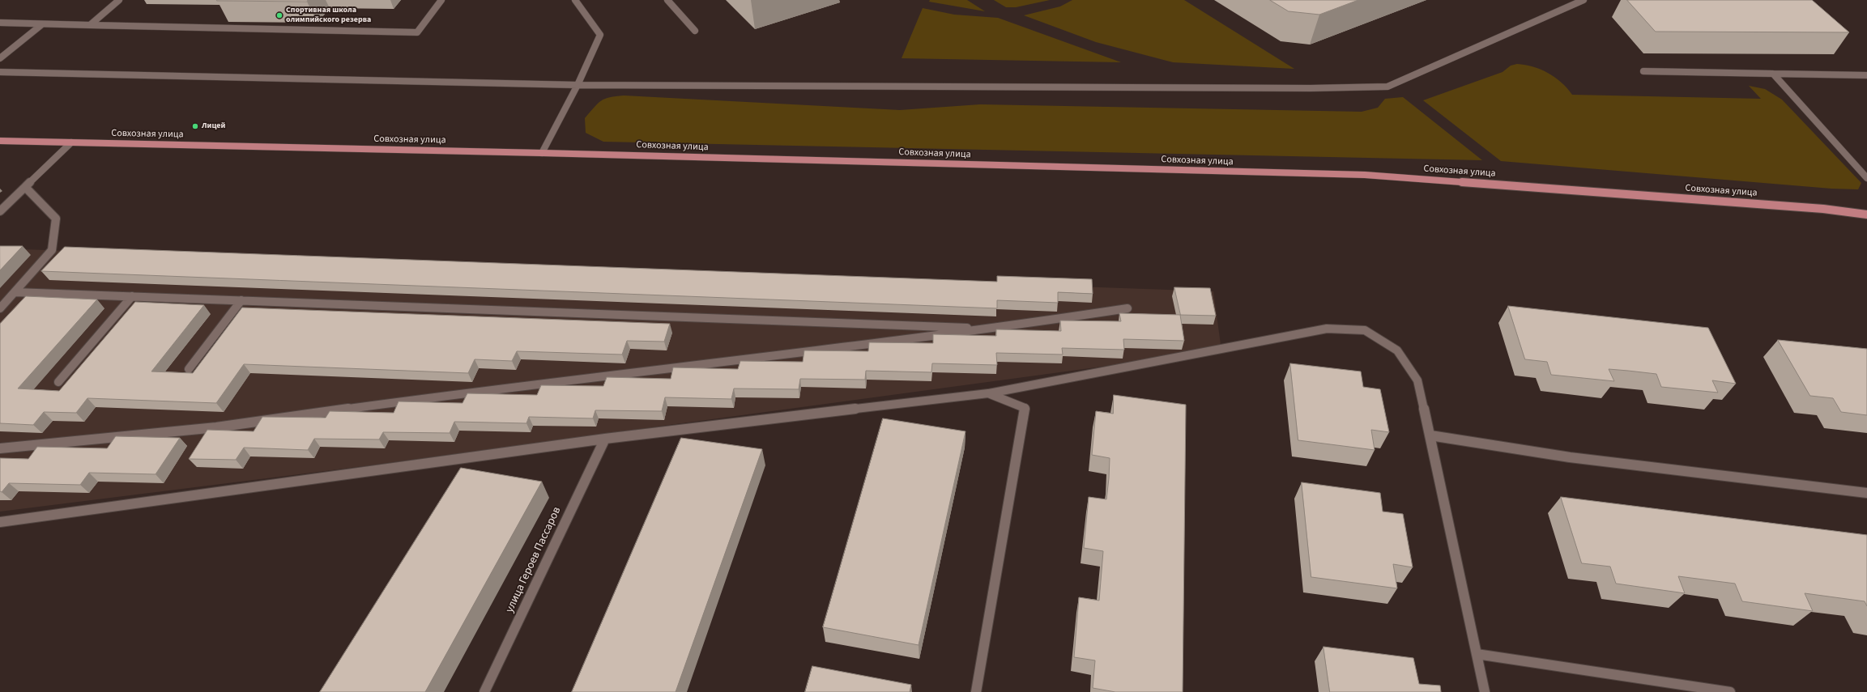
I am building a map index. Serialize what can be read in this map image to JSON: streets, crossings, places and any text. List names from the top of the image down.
{
  "streets": {
    "main road": ["Совхозная улица"],
    "street": ["улица Героев Пассаров"]
  },
  "places": ["Спортивная школа олимпийского резерва", "Лицей"]
}
